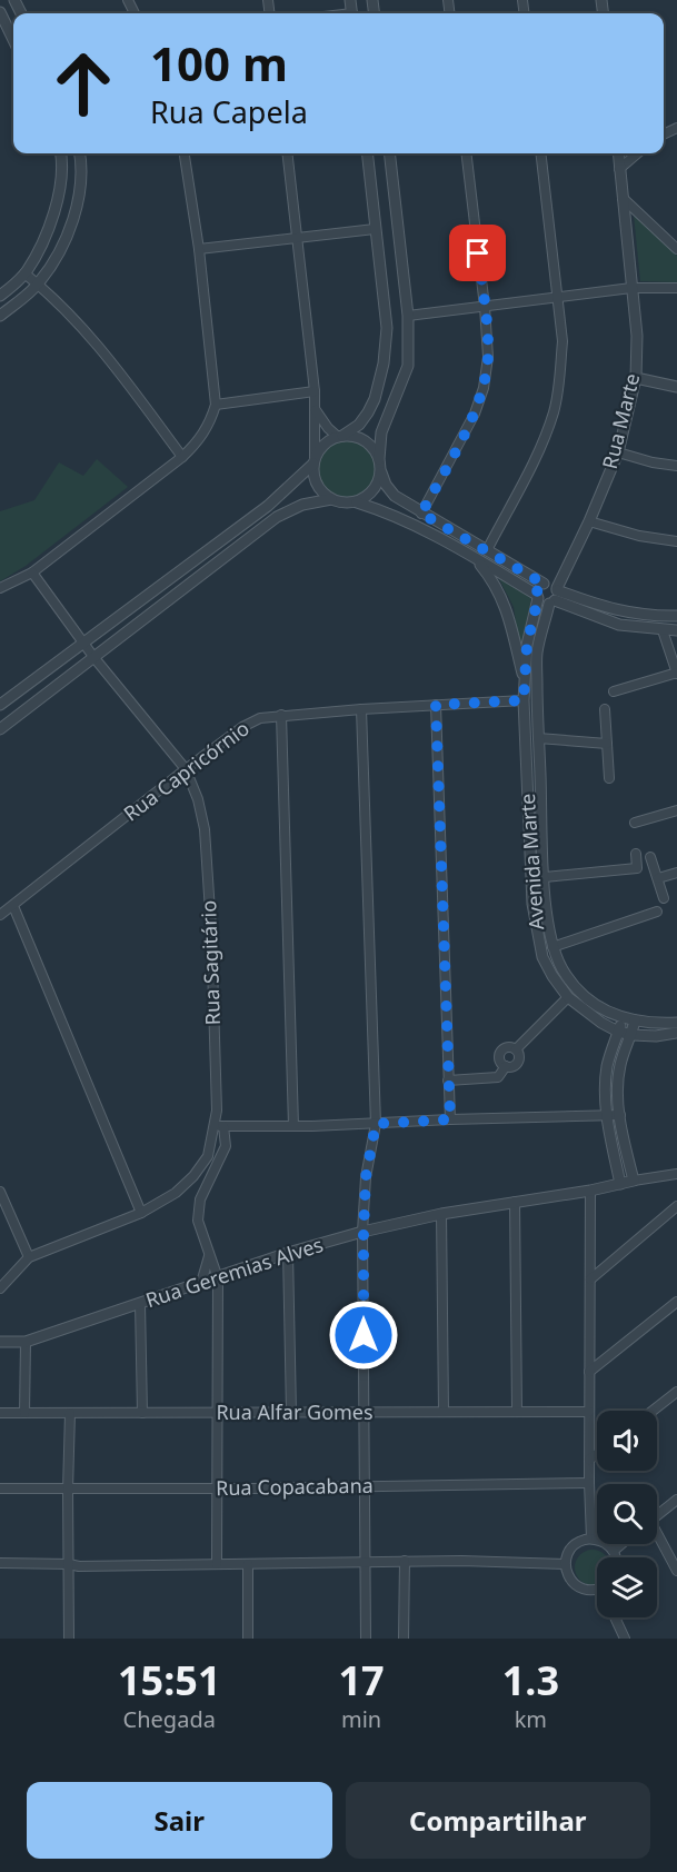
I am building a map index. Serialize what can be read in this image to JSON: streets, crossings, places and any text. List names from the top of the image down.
{
  "streets": {
    "street": [
      "Rua Marte",
      "Rua Capricórnio",
      "Avenida Marte",
      "Rua Sagitário",
      "Rua Geremias Alves",
      "Rua Alfar Gomes",
      "Rua Copacabana"
    ]
  },
  "crossings": [
    ["Rua Marte", "Avenida Marte"],
    ["Rua Capricórnio", "Avenida Marte"],
    ["Rua Capricórnio", "Rua Sagitário"]
  ],
  "page": {
    "turn": ["100 m", "Rua Capela"],
    "eta": [
      "15:51",
      "Chegada",
      "17",
      "min",
      "1.3",
      "km"
    ],
    "buttons": ["Sair", "Compartilhar"]
  }
}
